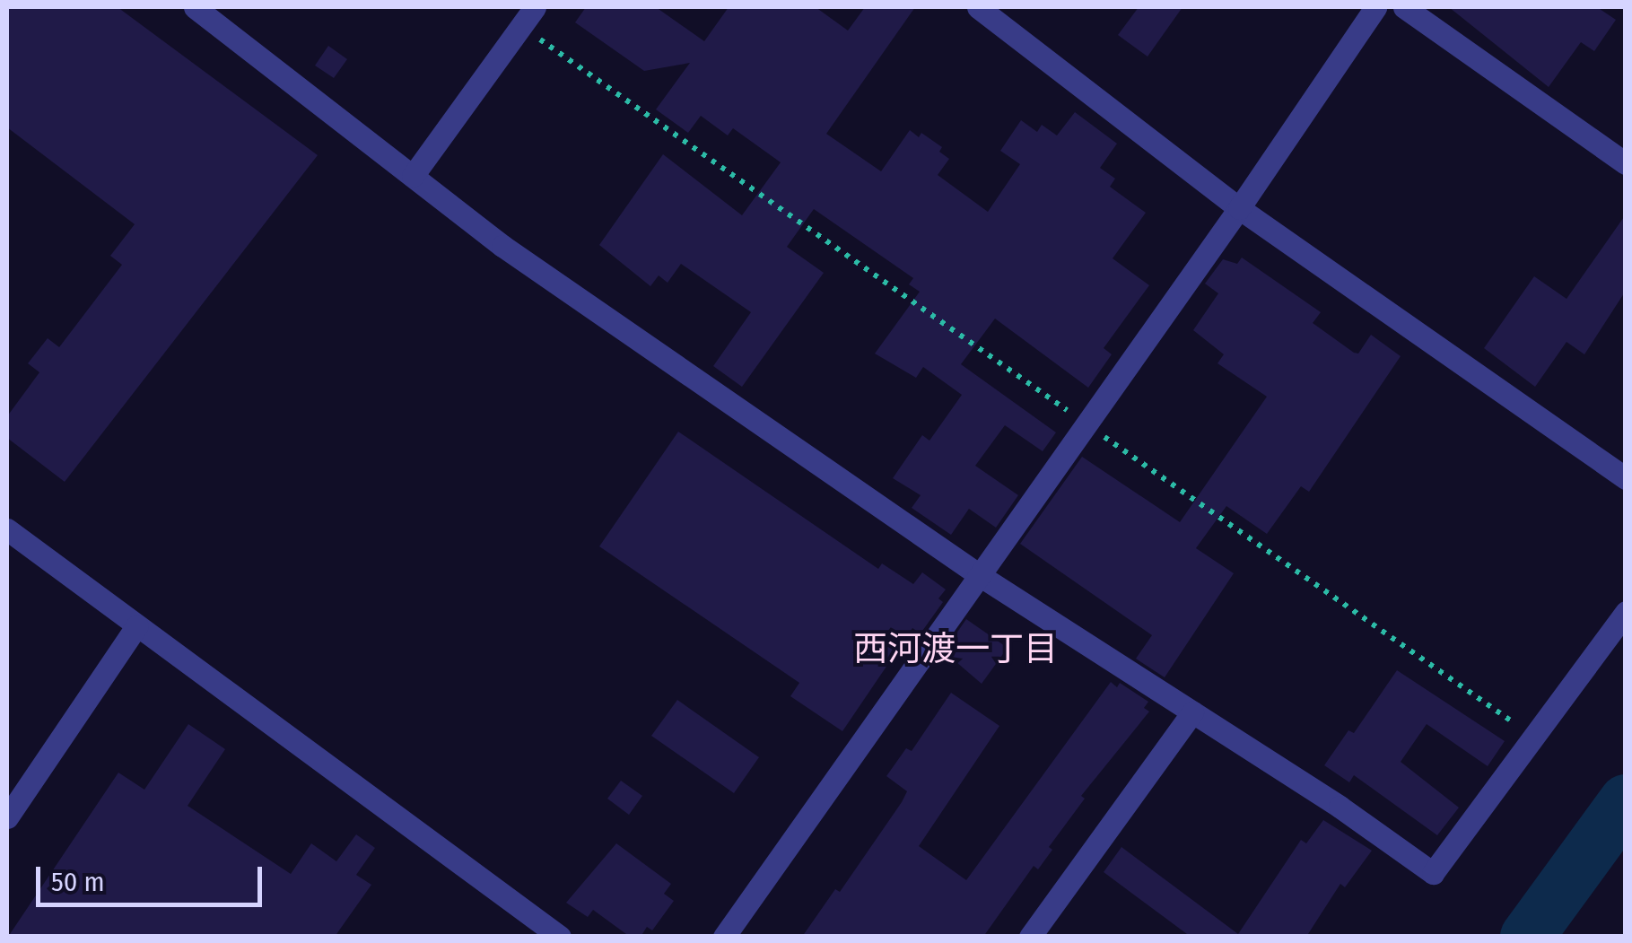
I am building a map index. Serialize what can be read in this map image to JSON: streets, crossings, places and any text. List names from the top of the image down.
{
  "districts": ["西河渡一丁目"],
  "scale_bar": "50 m"
}
